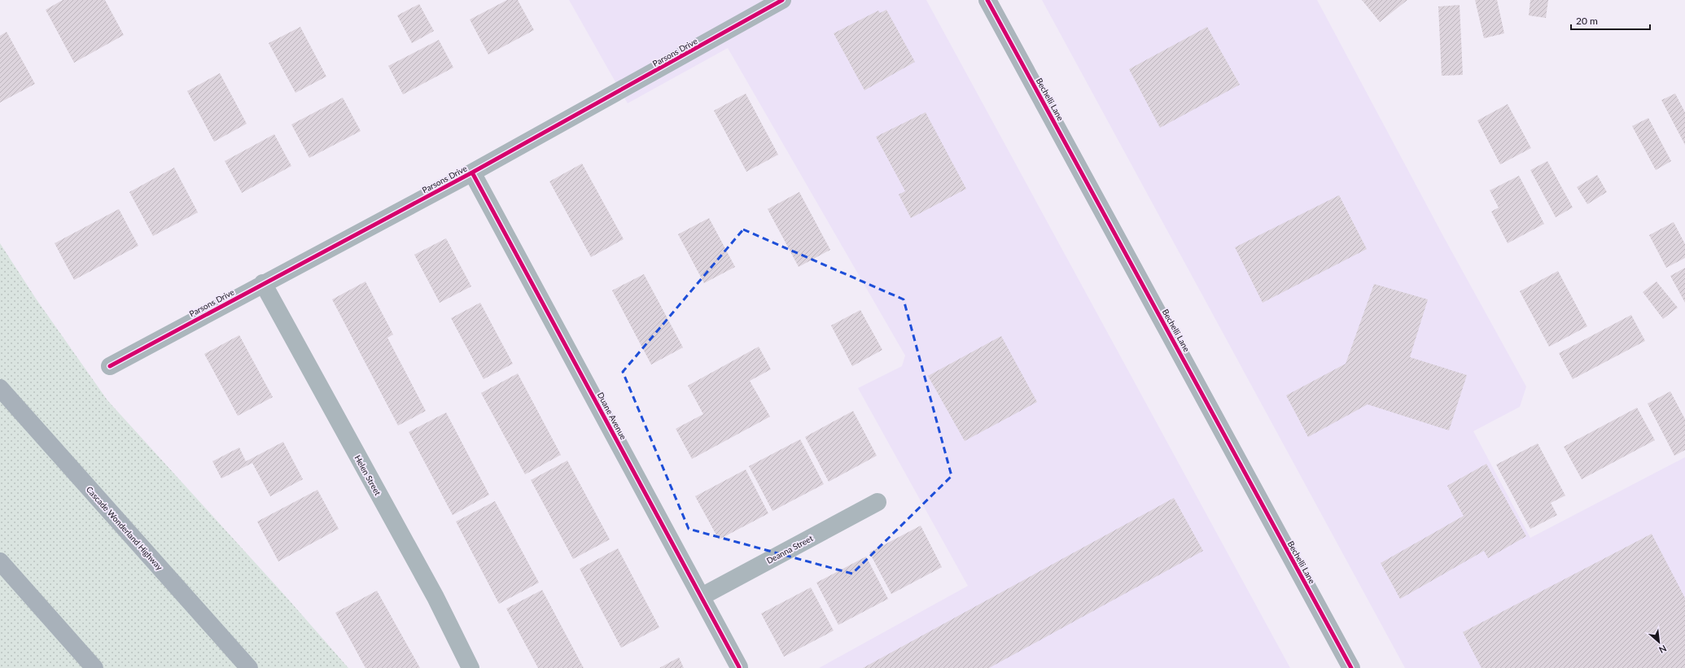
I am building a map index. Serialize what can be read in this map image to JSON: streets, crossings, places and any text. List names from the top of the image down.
{
  "streets": {
    "highway": ["Cascade Wonderland Highway"],
    "main road": ["Bechelli Lane"],
    "street": [
      "Parsons Drive",
      "Duane Avenue",
      "Helen Street",
      "Deanna Street"
    ]
  },
  "crossings": [
    ["Parsons Drive", "Duane Avenue"],
    ["Parsons Drive", "Helen Street"],
    ["Duane Avenue", "Deanna Street"]
  ],
  "scale_bar": "20 m",
  "north": "bottom right"
}
